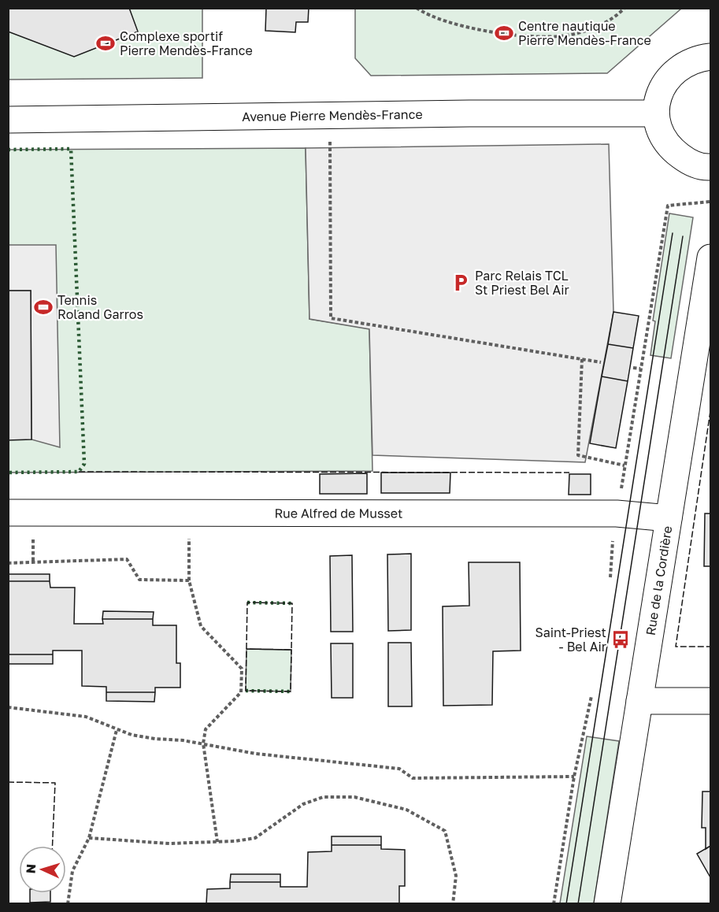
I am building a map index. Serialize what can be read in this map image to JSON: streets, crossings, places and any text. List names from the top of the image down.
{
  "streets": {
    "street": ["Avenue Pierre Mendès-France", "Rue Alfred de Musset", "Rue de la Cordière"]
  },
  "crossings": [
    ["Rue Alfred de Musset", "Rue de la Cordière"]
  ],
  "places": {
    "sports": ["Centre nautique Pierre Mendès-France", "Complexe sportif Pierre Mendès-France", "Tennis Roland Garros"],
    "parking": ["Parc Relais TCL St Priest Bel Air"],
    "bus stop": ["Saint-Priest - Bel Air"]
  },
  "north": "left"
}
